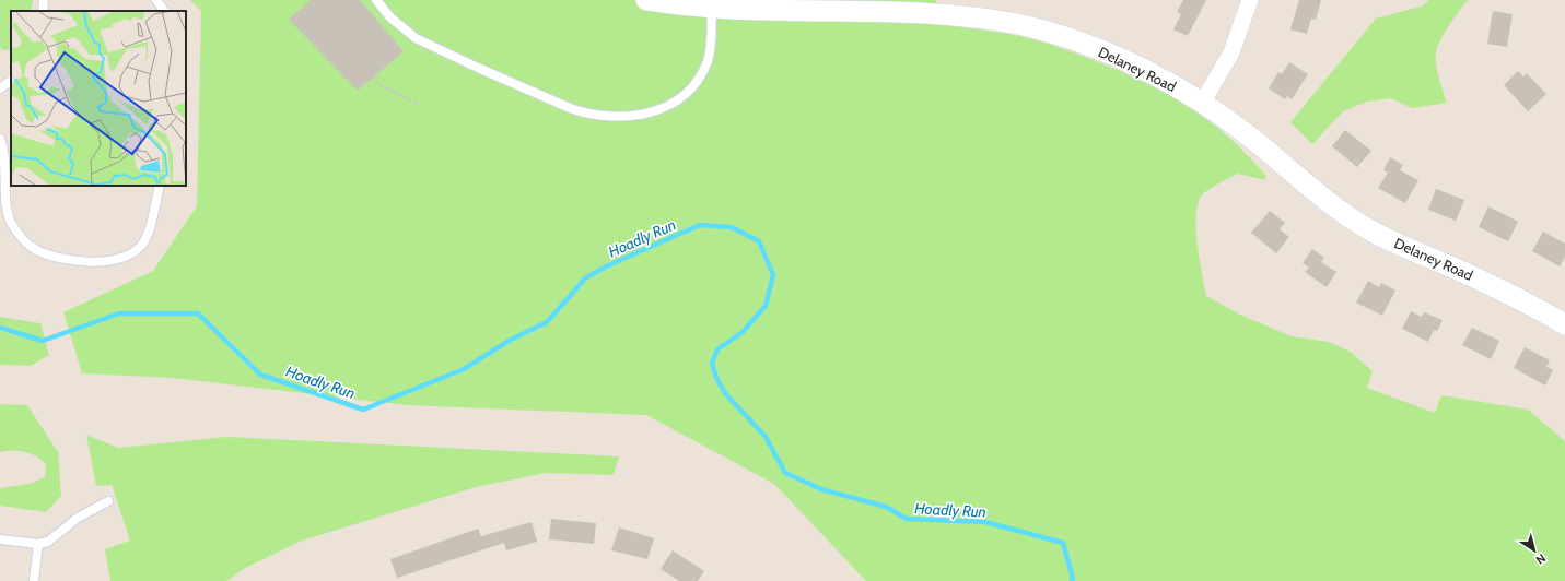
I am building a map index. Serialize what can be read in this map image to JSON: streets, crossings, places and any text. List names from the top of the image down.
{
  "streets": {
    "street": ["Delaney Road"]
  },
  "water": ["Hoadly Run"],
  "north": "bottom right"
}
